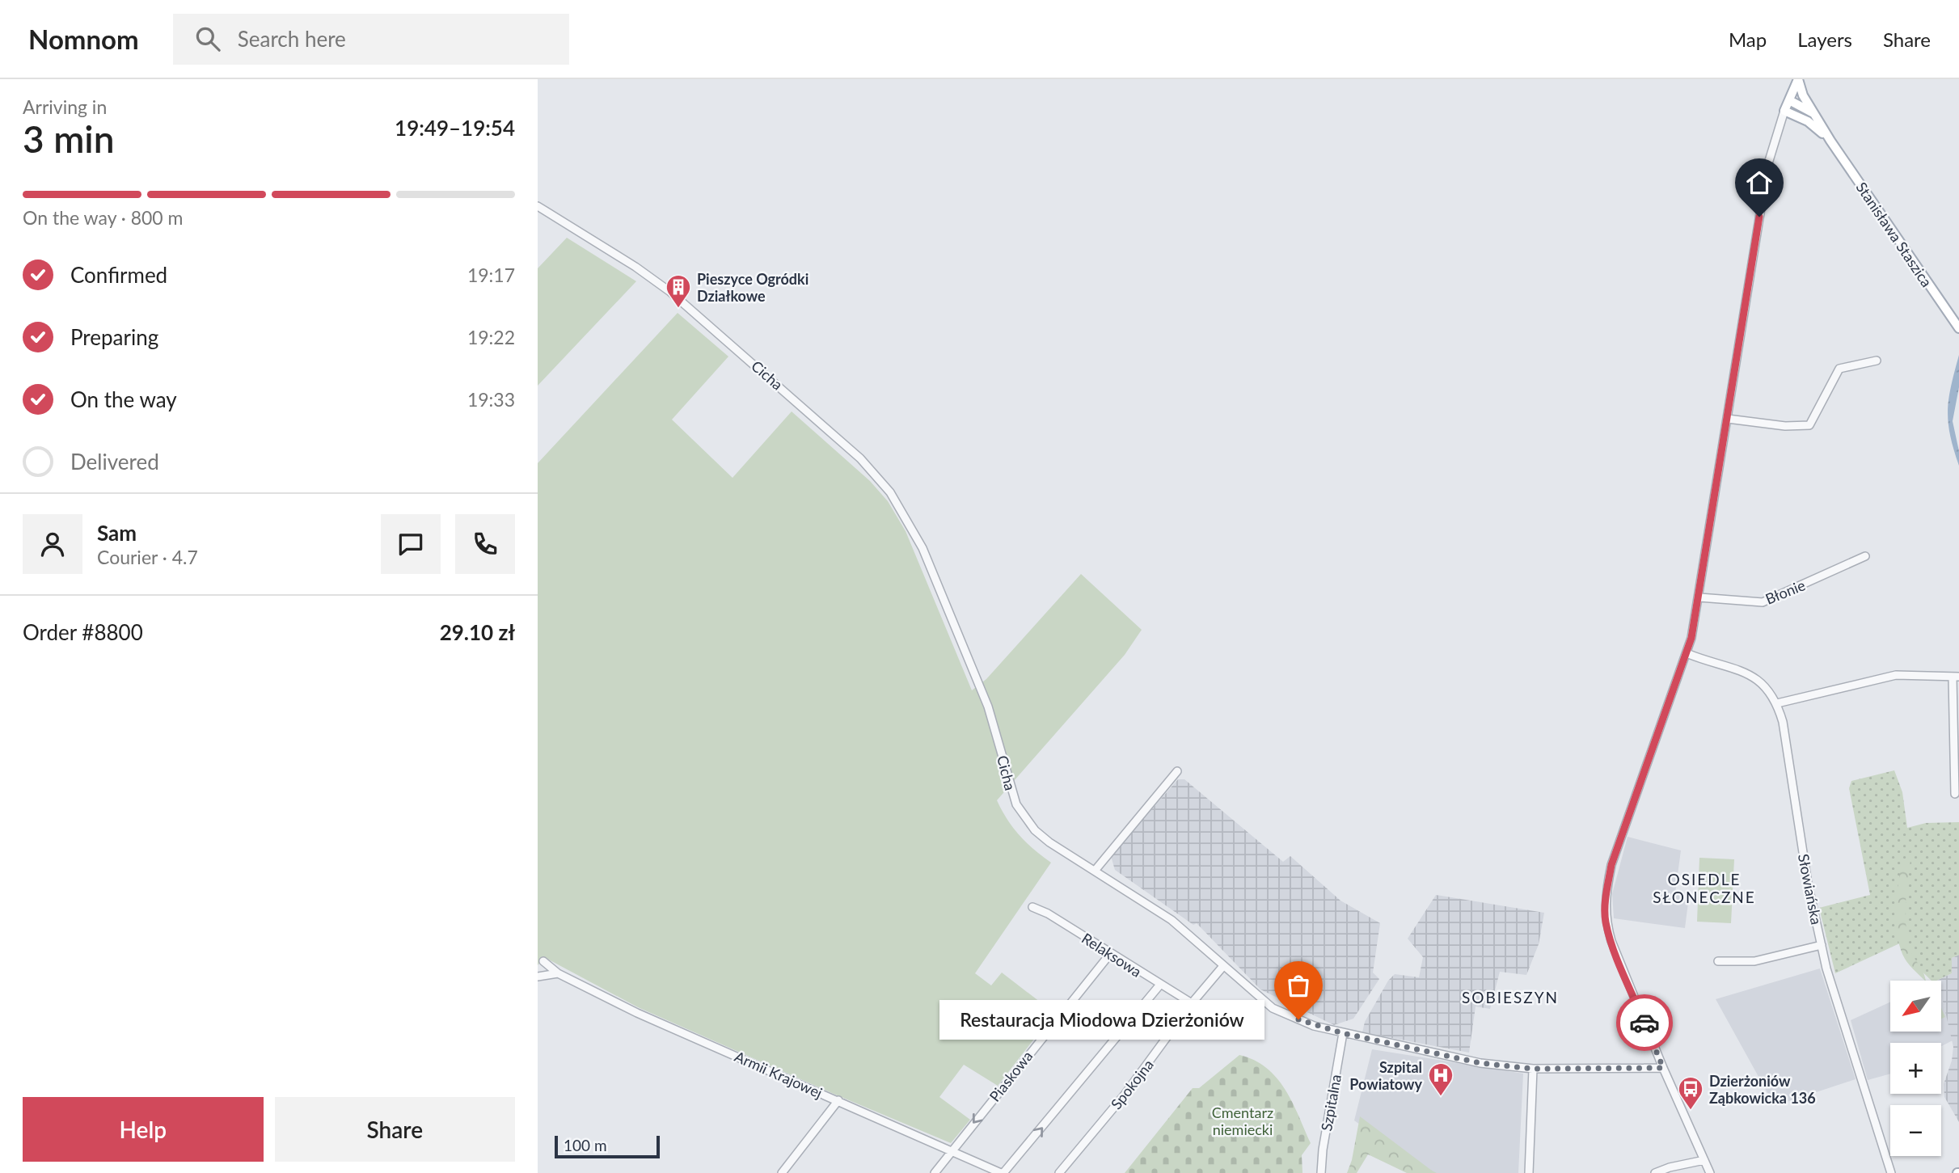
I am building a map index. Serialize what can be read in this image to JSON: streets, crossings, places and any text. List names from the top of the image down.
{
  "streets": {
    "main road": ["Stanisława Staszica"],
    "street": [
      "Cicha",
      "Błonie",
      "Słowiańska",
      "Relaksowa",
      "Armii Krajowej",
      "Piaskowa",
      "Spokojna",
      "Szpitalna"
    ]
  },
  "crossings": [
    ["Cicha", "Spokojna"],
    ["Cicha", "Szpitalna"],
    ["Relaksowa", "Piaskowa"],
    ["Relaksowa", "Spokojna"],
    ["Armii Krajowej", "Piaskowa"]
  ],
  "districts": ["OSIEDLE SŁONECZNE", "SOBIESZYN"],
  "parks": ["Cmentarz niemiecki"],
  "places": {
    "building": ["Pieszyce Ogródki Działkowe"],
    "other": ["Restauracja Miodowa Dzierżoniów"],
    "hospital": ["Szpital Powiatowy"],
    "bus stop": ["Dzierżoniów Ząbkowicka 136"]
  },
  "scale_bar": "100 m",
  "north": "bottom left",
  "page": {
    "header": "Nomnom",
    "search": "Search here",
    "nav": ["Map", "Layers", "Share"],
    "heading": ["3 min", "Arriving in", "19:49–19:54"],
    "panel": [
      "Sam",
      "Courier · 4.7",
      "Order #8800",
      "29.10 zł"
    ],
    "bar": "On the way · 800 m",
    "list": [
      ["Confirmed", "19:17"],
      ["Preparing", "19:22"],
      ["On the way", "19:33"],
      "Delivered"
    ],
    "map_buttons": ["+", "−"],
    "bubble": "Restauracja Miodowa Dzierżoniów",
    "buttons": ["Help", "Share"],
    "scale": "100 m"
  }
}
